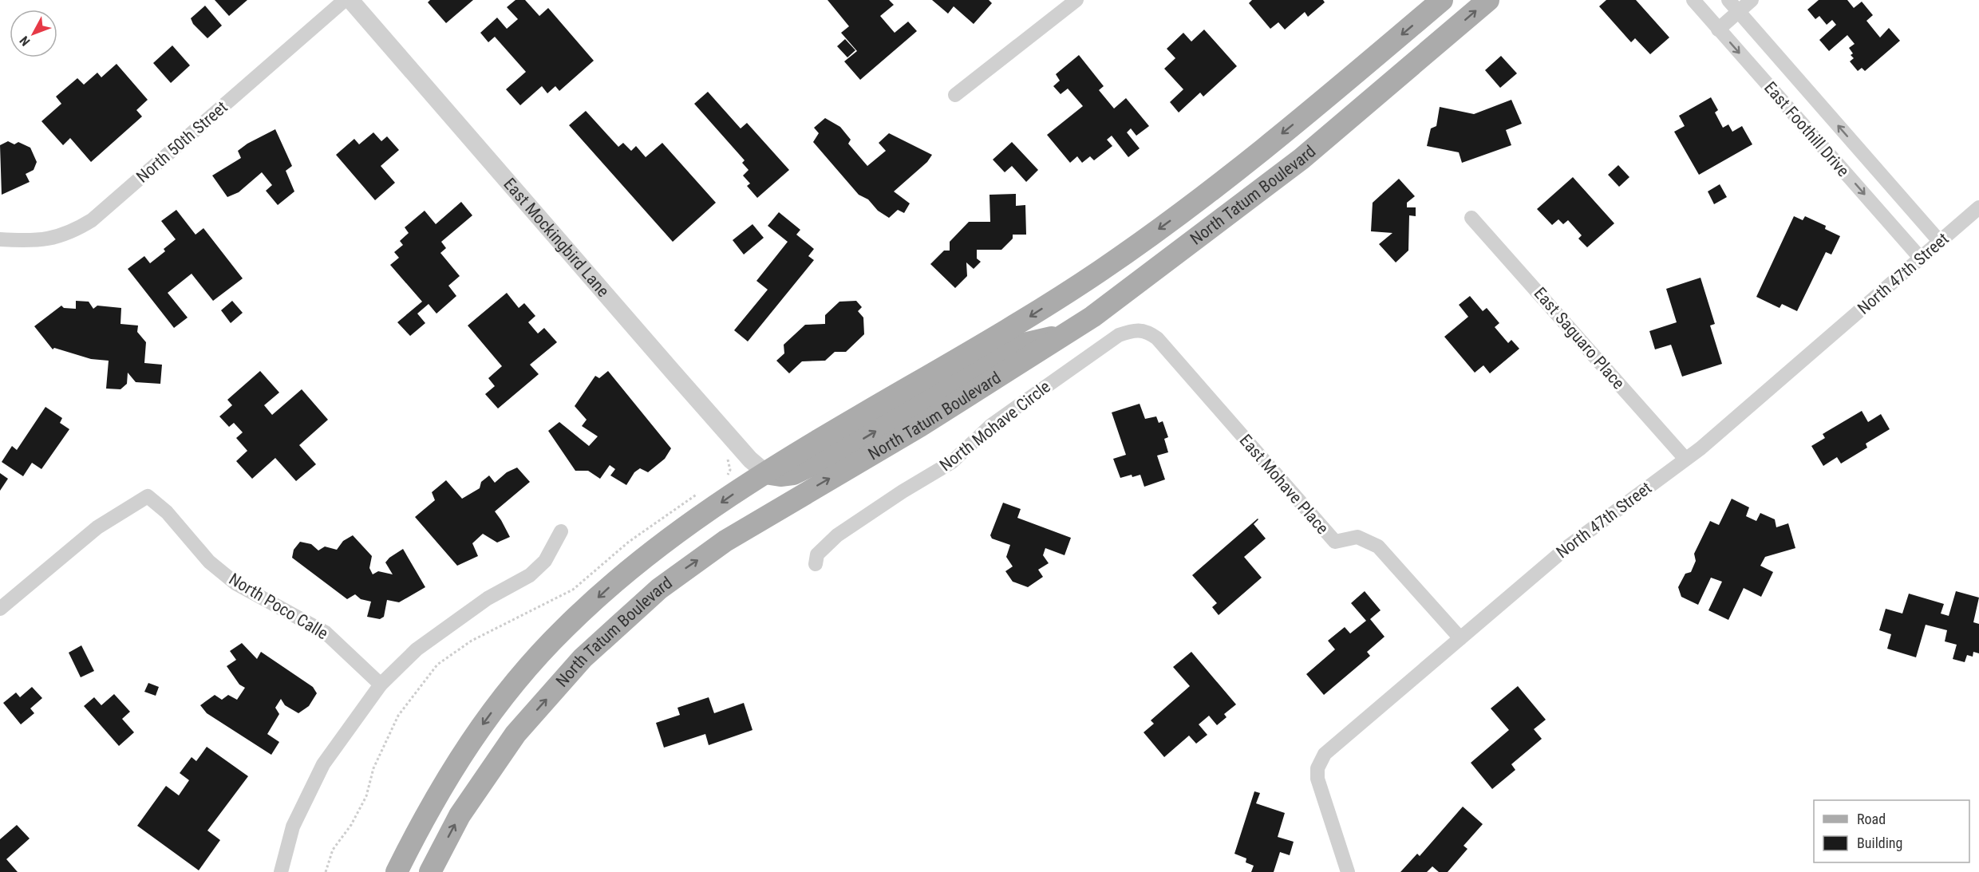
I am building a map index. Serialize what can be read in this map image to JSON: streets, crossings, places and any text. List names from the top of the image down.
{
  "streets": {
    "main road": ["North Tatum Boulevard"],
    "street": [
      "East Foothill Drive",
      "North 50th Street",
      "East Mockingbird Lane",
      "North 47th Street",
      "East Saguaro Place",
      "North Mohave Circle",
      "East Mohave Place",
      "North Poco Calle"
    ]
  },
  "crossings": [
    ["East Foothill Drive", "North 47th Street"],
    ["North Tatum Boulevard", "East Mockingbird Lane"],
    ["North 47th Street", "East Saguaro Place"],
    ["North 47th Street", "East Mohave Place"],
    ["North Mohave Circle", "East Mohave Place"]
  ],
  "legend": ["Road", "Building"],
  "north": "bottom left"
}
